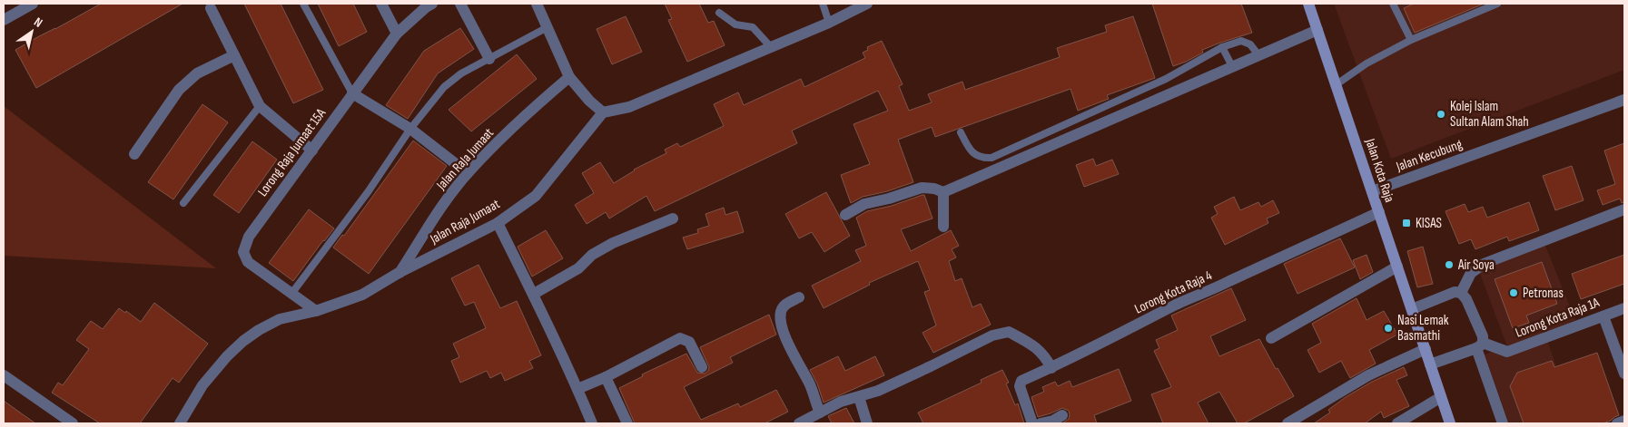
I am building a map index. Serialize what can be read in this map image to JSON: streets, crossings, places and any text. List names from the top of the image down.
{
  "streets": {
    "main road": ["Jalan Kota Raja"],
    "street": [
      "Lorong Raja Jumaat 15A",
      "Jalan Kecubung",
      "Jalan RaJa Jumaat",
      "Jalan Raja Jumaat",
      "Lorong Kota Raja 4",
      "Lorong Kota Raja 1A"
    ]
  },
  "crossings": [
    ["Lorong Raja Jumaat 15A", "Jalan Raja Jumaat"],
    ["Jalan Kecubung", "Jalan Kota Raja"],
    ["Jalan RaJa Jumaat", "Jalan Raja Jumaat"],
    ["Jalan Kota Raja", "Lorong Kota Raja 4"]
  ],
  "places": {
    "other": [
      "Kolej Islam Sultan Alam Shah",
      "Air Soya",
      "Petronas",
      "Nasi Lemak Basmathi"
    ],
    "transit": ["KISAS"]
  },
  "north": "top right"
}
